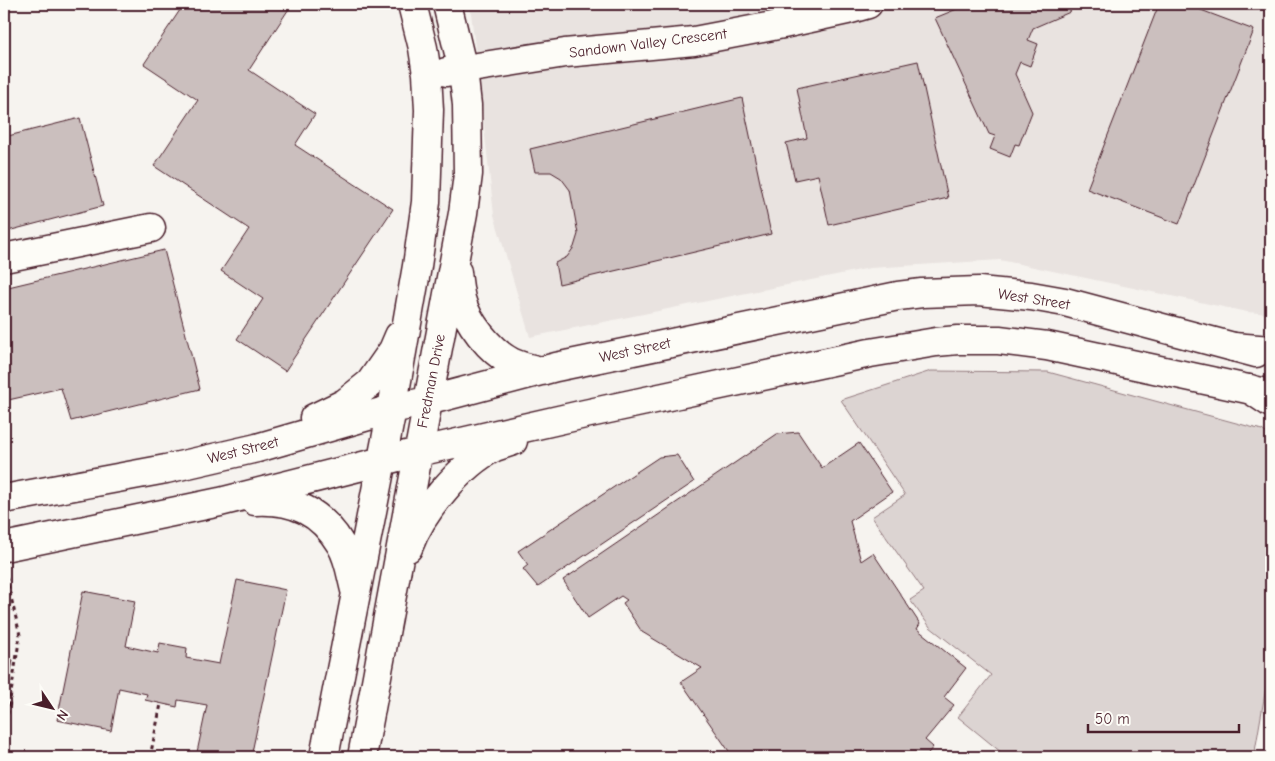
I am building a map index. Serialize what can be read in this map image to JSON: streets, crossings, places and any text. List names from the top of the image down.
{
  "streets": {
    "street": ["Sandown Valley Crescent", "West Street", "Fredman Drive"]
  },
  "crossings": [
    ["Sandown Valley Crescent", "Fredman Drive"],
    ["West Street", "Fredman Drive"]
  ],
  "scale_bar": "50 m",
  "north": "bottom right"
}
